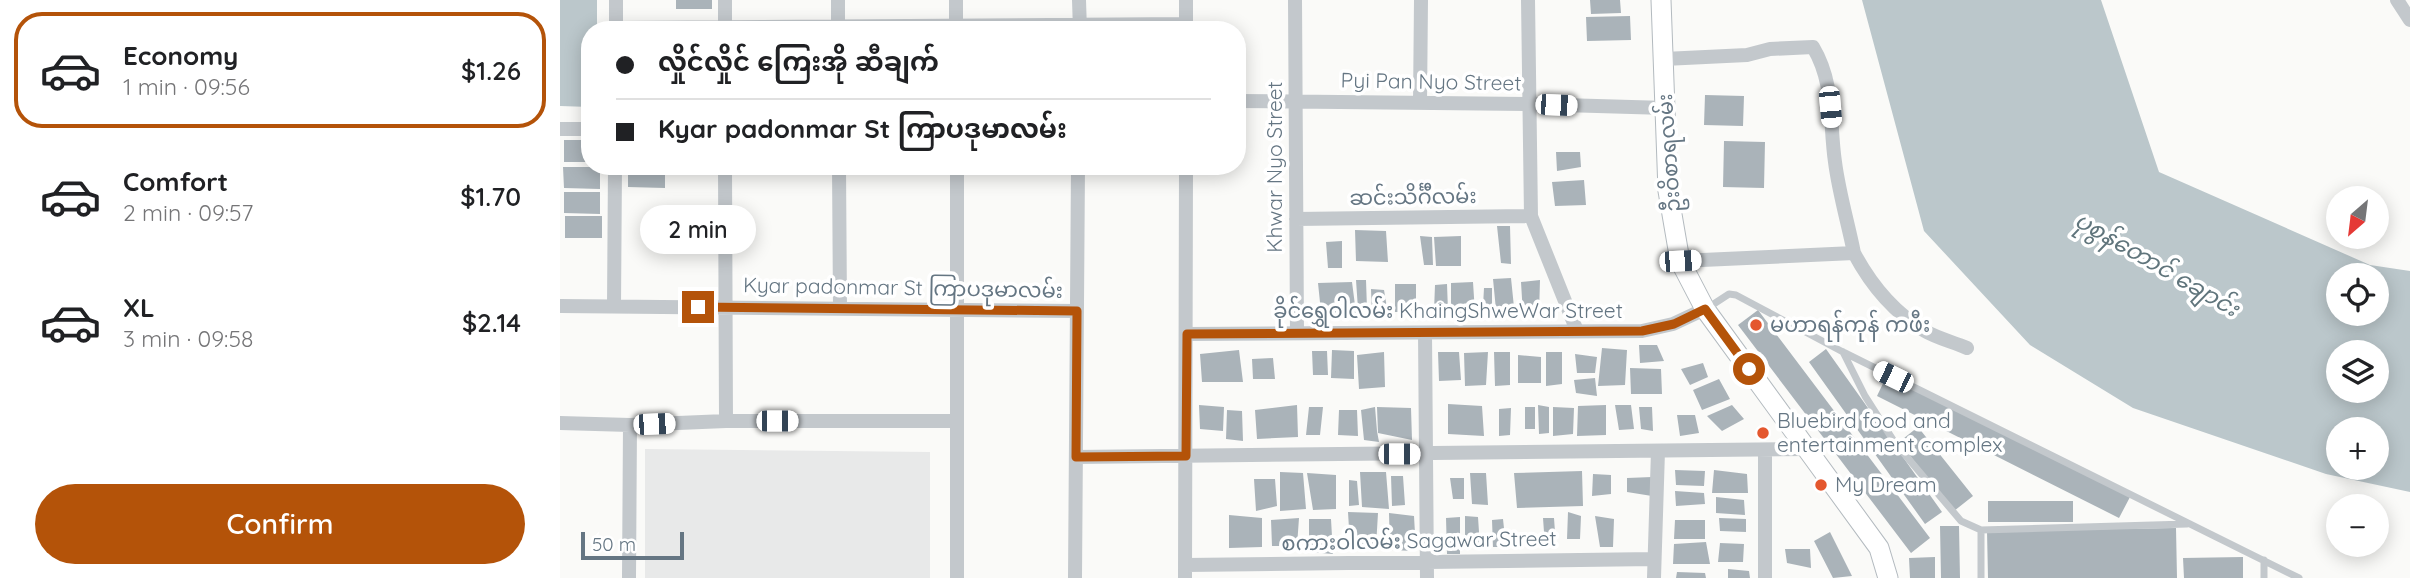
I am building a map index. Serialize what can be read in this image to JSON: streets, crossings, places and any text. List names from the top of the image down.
{
  "streets": {
    "main road": ["ဦးဝိစာရလမ်း"],
    "street": [
      "Pyi Pan Nyo Street",
      "Khwar Nyo Street",
      "ဆင်းသိင်္ဂီလမ်း",
      "Kyar padonmar St ကြာပဒုမာလမ်း",
      "ခိုင်ရွှေဝါလမ်း KhaingShweWar Street",
      "စကားဝါလမ်း Sagawar Street"
    ]
  },
  "crossings": [
    ["Pyi Pan Nyo Street", "ဦးဝိစာရလမ်း"],
    ["Pyi Pan Nyo Street", "Khwar Nyo Street"],
    ["ဦးဝိစာရလမ်း", "ခိုင်ရွှေဝါလမ်း KhaingShweWar Street"],
    ["Khwar Nyo Street", "ဆင်းသိင်္ဂီလမ်း"],
    ["Khwar Nyo Street", "ခိုင်ရွှေဝါလမ်း KhaingShweWar Street"]
  ],
  "water": ["ပုစွန်တောင် ချောင်း"],
  "places": ["မဟာရန်ကုန် ကဖီး", "Bluebird food and entertainment complex", "My Dream"],
  "scale_bar": "50 m",
  "north": "bottom left",
  "page": {
    "list": [
      {
        "name": "Economy",
        "note": "1 min · 09:56",
        "value": "$1.26"
      },
      {
        "name": "Comfort",
        "note": "2 min · 09:57",
        "value": "$1.70"
      },
      {
        "name": "XL",
        "note": "3 min · 09:58",
        "value": "$2.14"
      }
    ],
    "banner": ["လှိုင်လှိုင် ကြေးအို ဆီချက်", "Kyar padonmar St ကြာပဒုမာလမ်း"],
    "map_buttons": ["+", "−"],
    "bubble": "2 min",
    "buttons": "Confirm",
    "scale": "50 m"
  }
}
